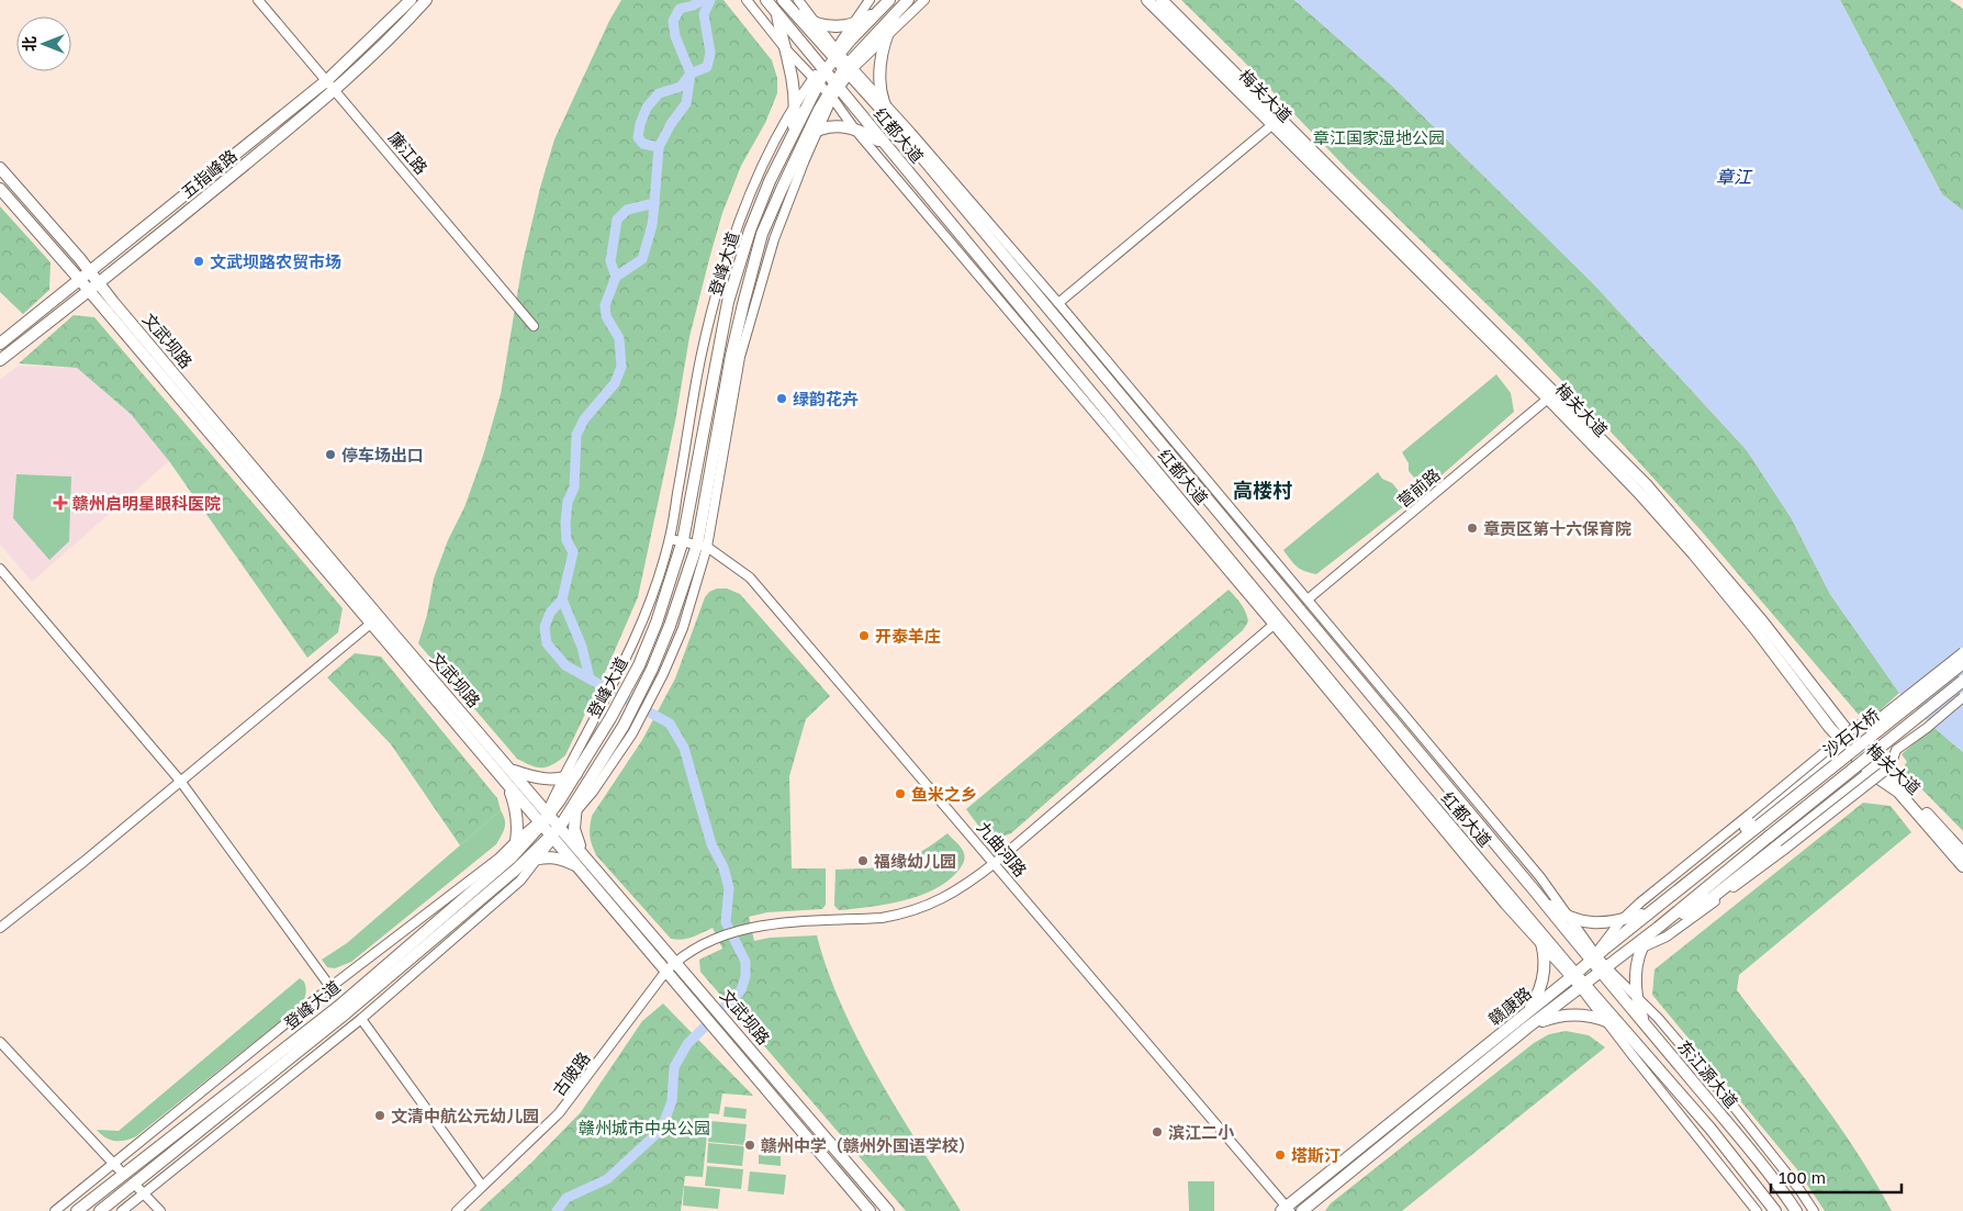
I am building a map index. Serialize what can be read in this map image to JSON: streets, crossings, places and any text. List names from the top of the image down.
{
  "streets": {
    "main road": [
      "梅关大道",
      "红都大道",
      "五指峰路",
      "登峰大道",
      "文武坝路",
      "沙石大桥",
      "赣康路",
      "东江源大道"
    ],
    "street": [
      "廉江路",
      "营前路",
      "九曲河路",
      "古陂路"
    ]
  },
  "crossings": [
    ["梅关大道", "营前路"],
    ["红都大道", "登峰大道"],
    ["红都大道", "赣康路"],
    ["红都大道", "东江源大道"],
    ["廉江路", "五指峰路"],
    ["五指峰路", "文武坝路"],
    ["登峰大道", "文武坝路"],
    ["登峰大道", "九曲河路"],
    ["文武坝路", "古陂路"],
    ["沙石大桥", "赣康路"],
    ["九曲河路", "赣康路"],
    ["九曲河路", "古陂路"],
    ["赣康路", "东江源大道"]
  ],
  "districts": ["高楼村"],
  "water": ["章江"],
  "parks": ["章江国家湿地公园", "赣州城市中央公园"],
  "places": {
    "other": [
      "文武坝路农贸市场",
      "绿韵花卉",
      "停车场出口",
      "章贡区第十六保育院",
      "开泰羊庄",
      "鱼米之乡",
      "福缘幼儿园",
      "文清中航公元幼儿园",
      "滨江二小",
      "赣州中学（赣州外国语学校）",
      "塔斯汀"
    ],
    "health": ["赣州启明星眼科医院"]
  },
  "scale_bar": "100 m",
  "north": "left"
}
